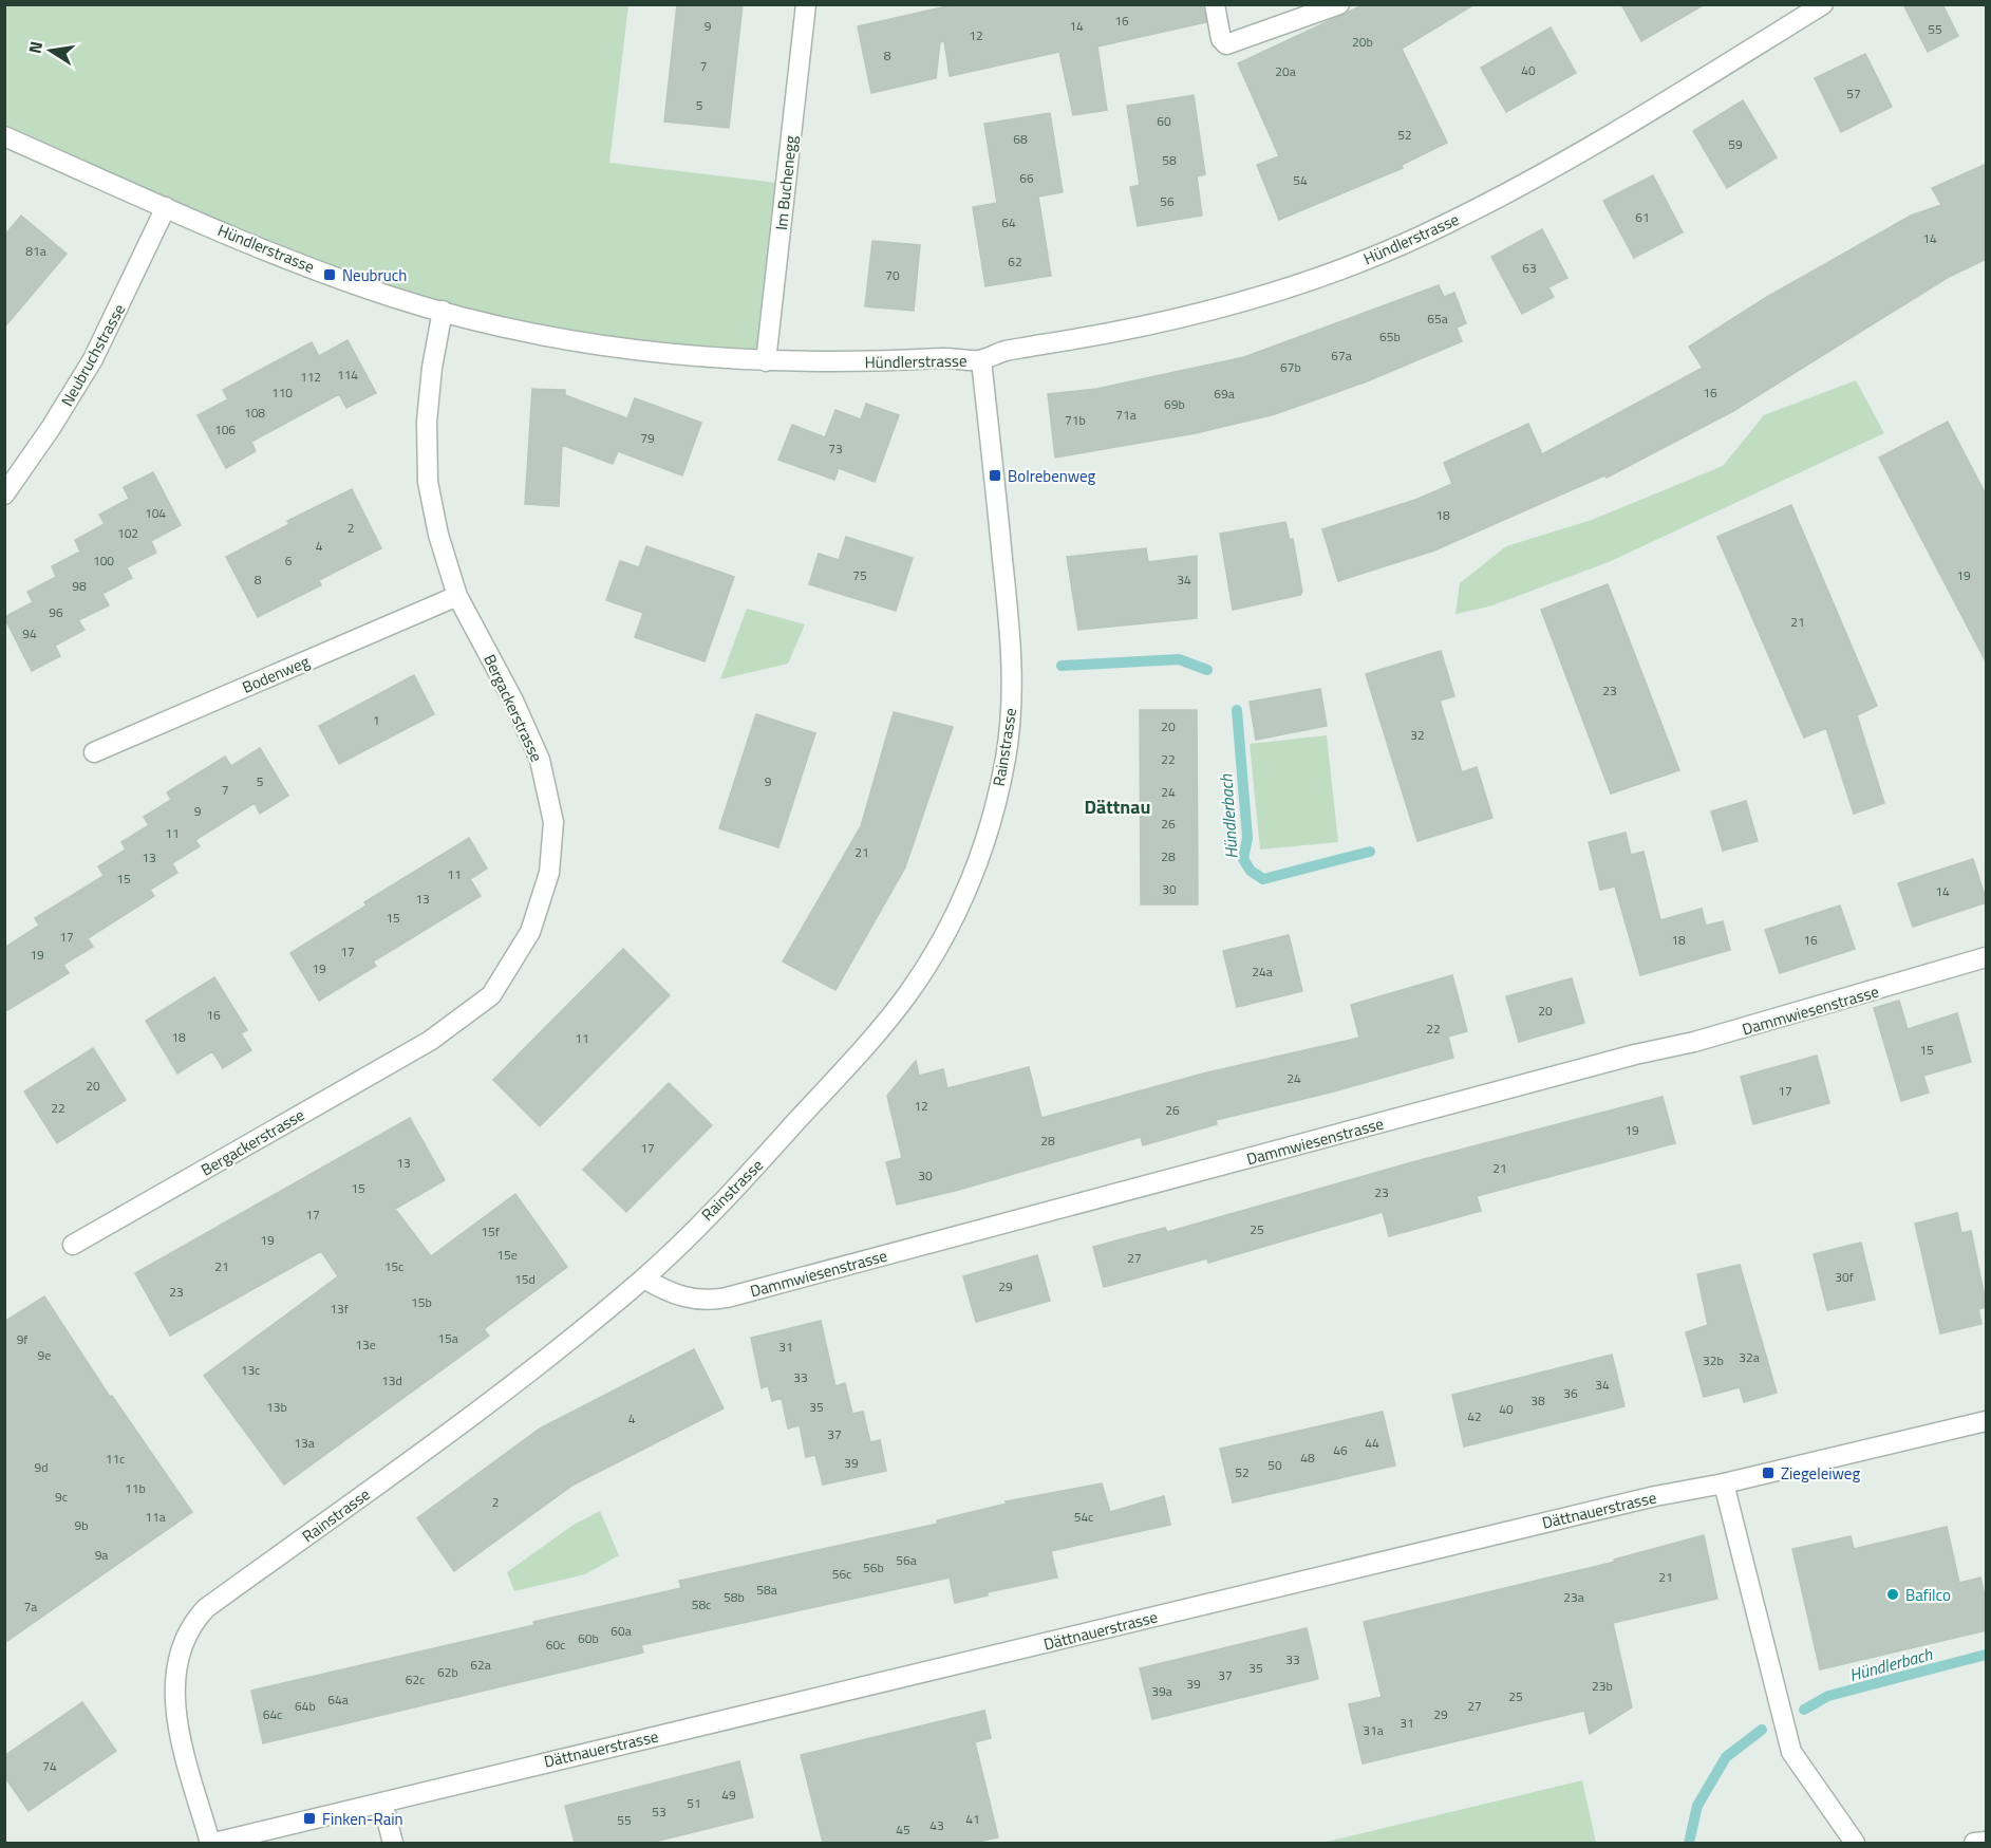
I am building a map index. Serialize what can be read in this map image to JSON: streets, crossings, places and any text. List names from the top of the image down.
{
  "streets": {
    "street": [
      "Im Buchenegg",
      "Hündlerstrasse",
      "Neubruchstrasse",
      "Bodenweg",
      "Bergackerstrasse",
      "Rainstrasse",
      "Dammwiesenstrasse",
      "Dättnauerstrasse"
    ]
  },
  "crossings": [
    ["Im Buchenegg", "Hündlerstrasse"],
    ["Hündlerstrasse", "Neubruchstrasse"],
    ["Hündlerstrasse", "Bergackerstrasse"],
    ["Hündlerstrasse", "Rainstrasse"],
    ["Bodenweg", "Bergackerstrasse"],
    ["Rainstrasse", "Dammwiesenstrasse"],
    ["Rainstrasse", "Dättnauerstrasse"]
  ],
  "districts": ["Dättnau"],
  "water": ["Hündlerbach"],
  "places": {
    "transit": [
      "Neubruch",
      "Bolrebenweg",
      "Ziegeleiweg",
      "Finken-Rain"
    ],
    "other": ["Bafilco"]
  },
  "house_numbers": [
    "16",
    "9",
    "14",
    "55",
    "12",
    "20b",
    "8",
    "7",
    "40",
    "20a",
    "57",
    "5",
    "60",
    "52",
    "68",
    "59",
    "58",
    "66",
    "54",
    "56",
    "61",
    "64",
    "14",
    "81a",
    "62",
    "63",
    "70",
    "65a",
    "65b",
    "67a",
    "67b",
    "114",
    "112",
    "110",
    "16",
    "69a",
    "69b",
    "108",
    "71a",
    "71b",
    "106",
    "79",
    "73",
    "104",
    "18",
    "2",
    "102",
    "4",
    "100",
    "6",
    "75",
    "19",
    "8",
    "34",
    "98",
    "96",
    "21",
    "94",
    "23",
    "1",
    "20",
    "32",
    "22",
    "5",
    "9",
    "7",
    "24",
    "9",
    "26",
    "11",
    "21",
    "28",
    "13",
    "11",
    "15",
    "30",
    "14",
    "13",
    "15",
    "17",
    "18",
    "16",
    "17",
    "19",
    "19",
    "24a",
    "20",
    "16",
    "22",
    "18",
    "11",
    "15",
    "24",
    "20",
    "17",
    "12",
    "22",
    "26",
    "19",
    "28",
    "17",
    "13",
    "21",
    "30",
    "15",
    "23",
    "17",
    "25",
    "15f",
    "19",
    "15e",
    "27",
    "21",
    "15c",
    "30f",
    "15d",
    "29",
    "23",
    "15b",
    "13f",
    "15a",
    "9f",
    "13e",
    "31",
    "9e",
    "32a",
    "32b",
    "13c",
    "33",
    "13d",
    "34",
    "36",
    "38",
    "13b",
    "35",
    "40",
    "42",
    "4",
    "37",
    "13a",
    "44",
    "46",
    "48",
    "11c",
    "39",
    "50",
    "9d",
    "52",
    "11b",
    "9c",
    "2",
    "11a",
    "54c",
    "9b",
    "9a",
    "56a",
    "56b",
    "56c",
    "21",
    "58a",
    "58b",
    "23a",
    "58c",
    "7a",
    "60a",
    "60b",
    "60c",
    "33",
    "62a",
    "35",
    "62b",
    "37",
    "62c",
    "39",
    "23b",
    "39a",
    "25",
    "64a",
    "64b",
    "27",
    "64c",
    "29",
    "31",
    "31a",
    "74",
    "49",
    "51",
    "53",
    "41",
    "55",
    "43",
    "45"
  ],
  "north": "left"
}
